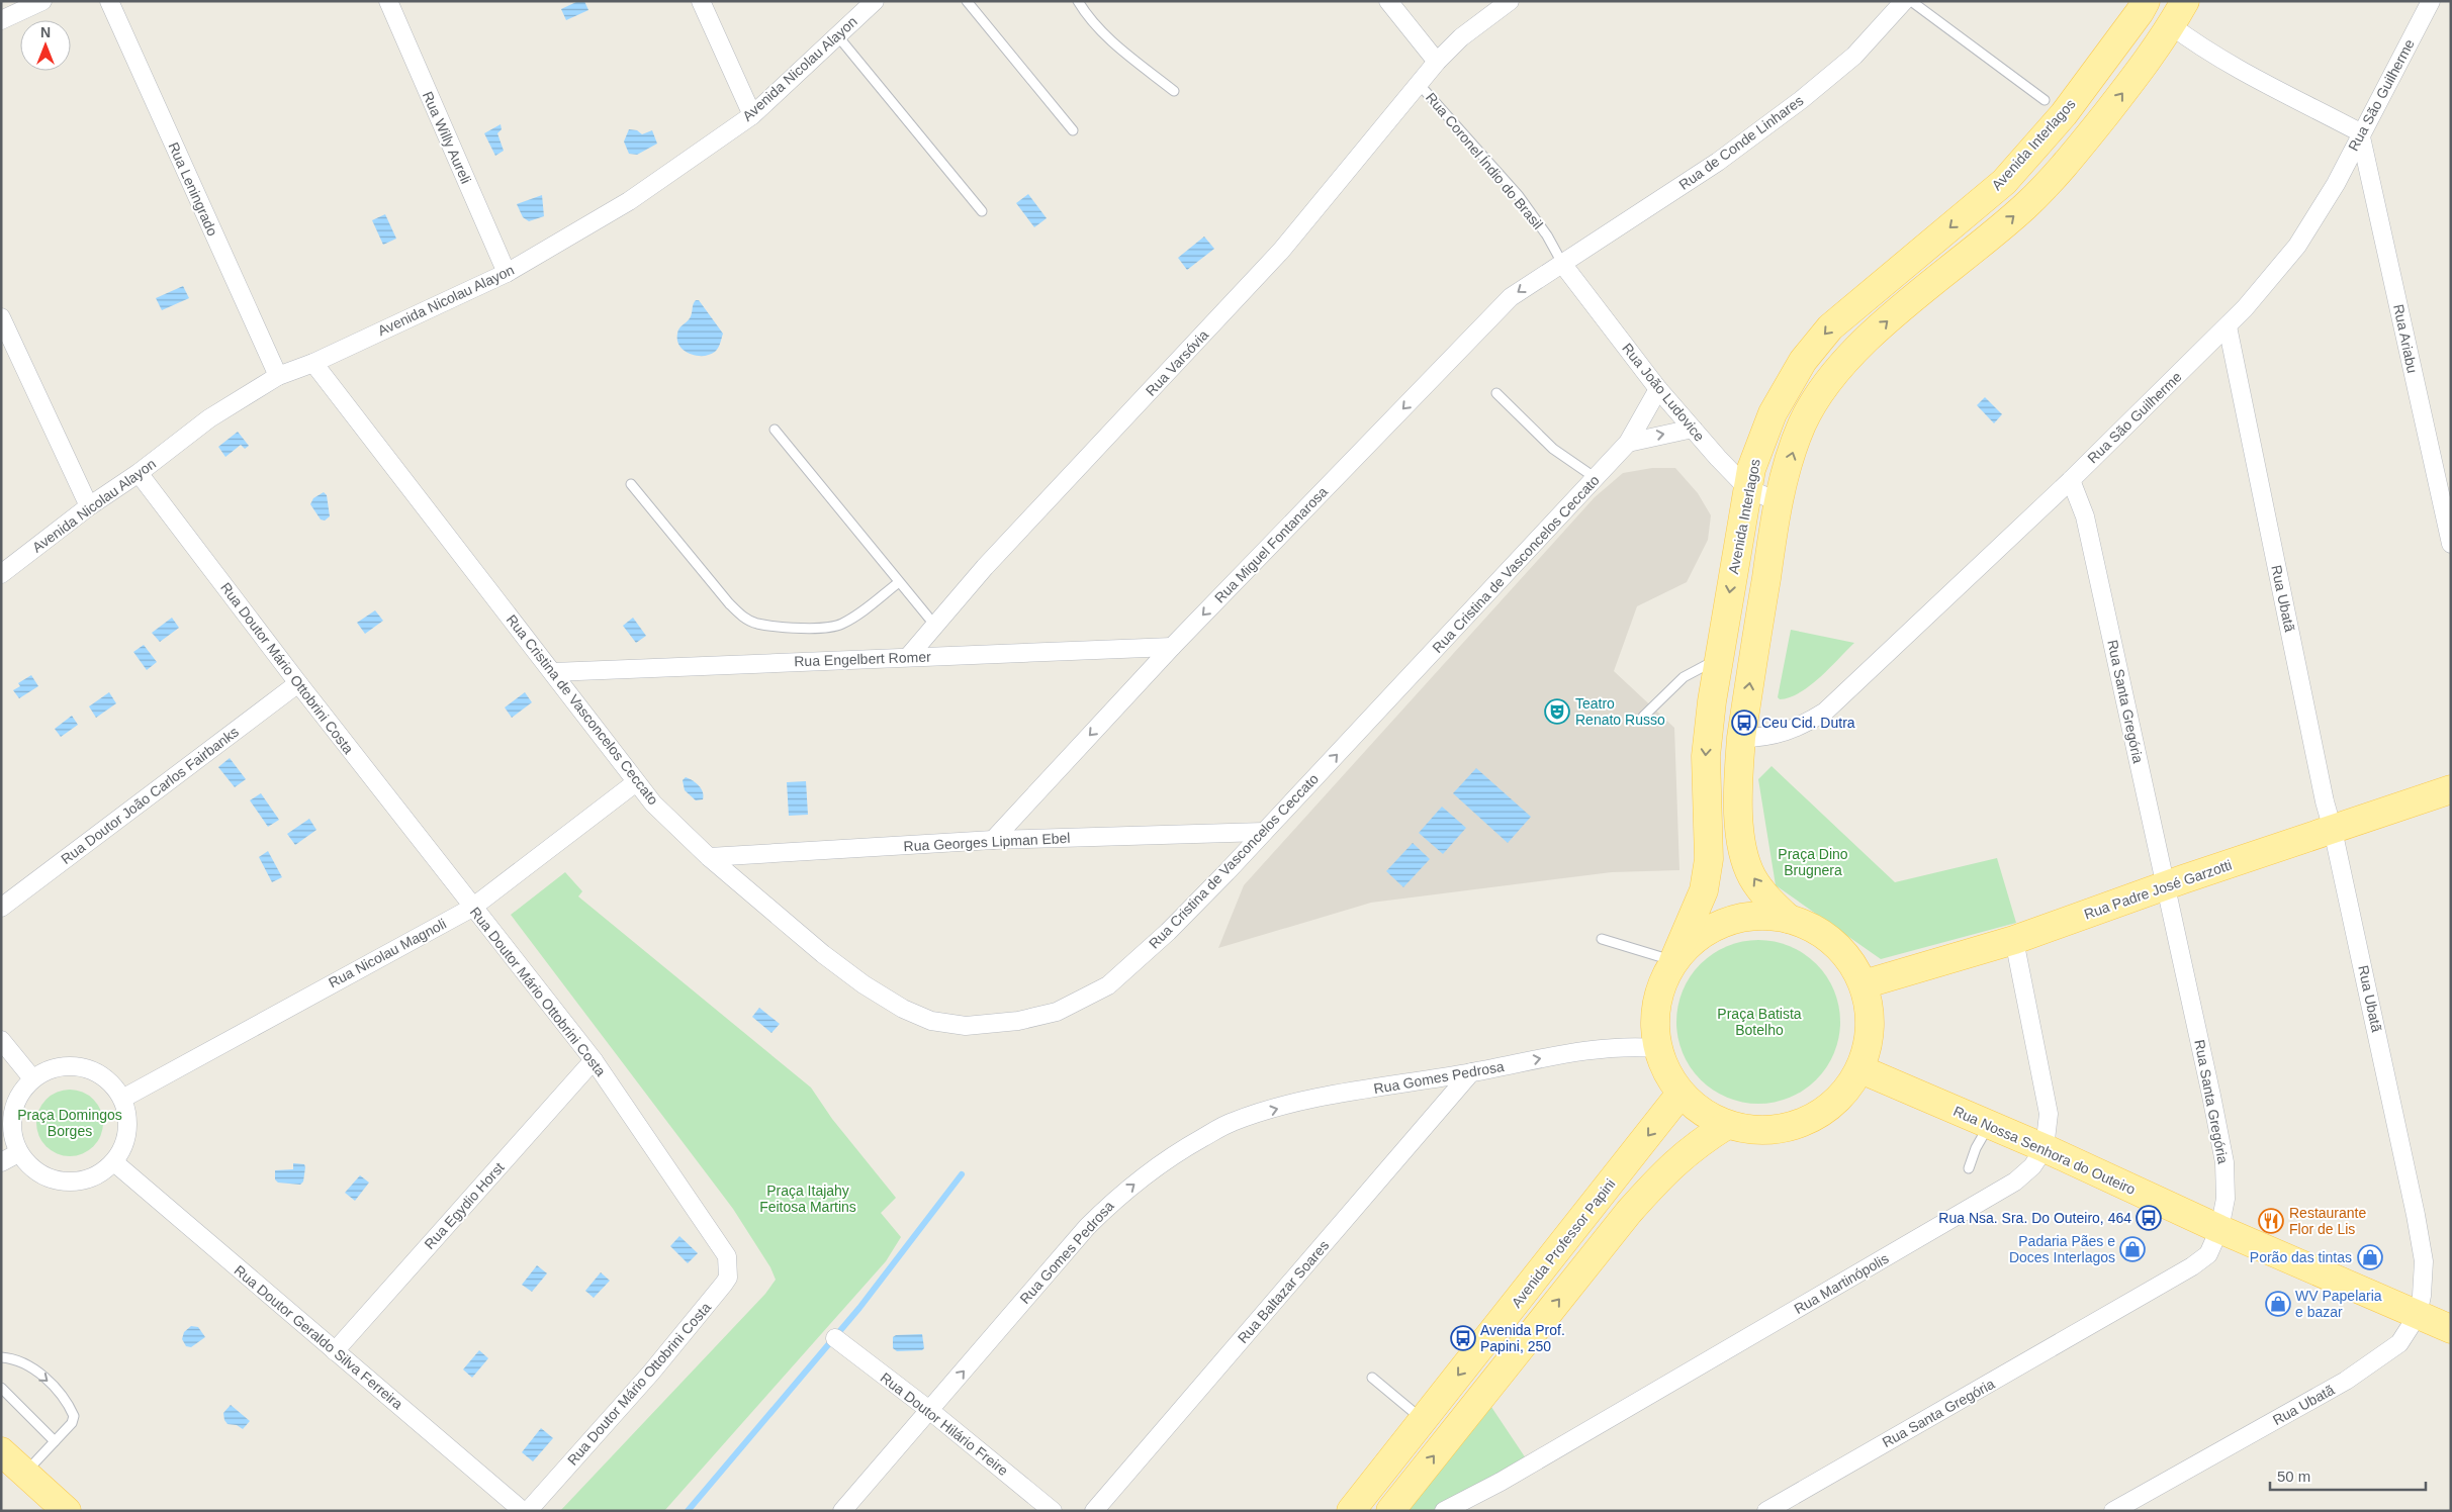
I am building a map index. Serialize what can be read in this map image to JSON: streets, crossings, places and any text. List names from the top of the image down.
{
  "streets": {
    "main road": [
      "Avenida Interlagos",
      "Rua Padre José Garzotti",
      "Rua Nossa Senhora do Outeiro",
      "Avenida Professor Papini"
    ],
    "street": [
      "Avenida Nicolau Alayon",
      "Rua São Guilherme",
      "Rua Willy Aureli",
      "Rua de Conde Linhares",
      "Rua Leningrado",
      "Rua Ariabu",
      "Rua Varsóvia",
      "Rua João Ludovice",
      "Rua Miguel Fontanarosa",
      "Rua Cristina de Vasconcelos Ceccato",
      "Rua Ubatã",
      "Rua Engelbert Romer",
      "Rua Doutor Mário Ottobrini Costa",
      "Rua Santa Gregória",
      "Rua Doutor João Carlos Fairbanks",
      "Rua Georges Lipman Ebel",
      "Rua Nicolau Magnoli",
      "Rua Gomes Pedrosa",
      "Rua Egydio Horst",
      "Rua Martinópolis",
      "Rua Baltazar Soares",
      "Rua Doutor Geraldo Silva Ferreira",
      "Rua Doutor Hilário Freire"
    ],
    "lane": ["Rua Coronel Índio do Brasil"]
  },
  "crossings": [
    ["Avenida Nicolau Alayon", "Rua Willy Aureli"],
    ["Avenida Nicolau Alayon", "Rua Leningrado"],
    ["Avenida Nicolau Alayon", "Rua Cristina de Vasconcelos Ceccato"],
    ["Avenida Nicolau Alayon", "Rua Doutor Mário Ottobrini Costa"],
    ["Rua São Guilherme", "Rua Ariabu"],
    ["Rua São Guilherme", "Rua Ubatã"],
    ["Rua São Guilherme", "Rua Santa Gregória"],
    ["Rua de Conde Linhares", "Rua Coronel Índio do Brasil"],
    ["Rua de Conde Linhares", "Rua João Ludovice"],
    ["Rua de Conde Linhares", "Rua Miguel Fontanarosa"],
    ["Avenida Interlagos", "Rua João Ludovice"],
    ["Rua Coronel Índio do Brasil", "Rua Varsóvia"],
    ["Rua Coronel Índio do Brasil", "Rua João Ludovice"],
    ["Rua Coronel Índio do Brasil", "Rua Miguel Fontanarosa"],
    ["Rua Varsóvia", "Rua Engelbert Romer"],
    ["Rua João Ludovice", "Rua Miguel Fontanarosa"],
    ["Rua João Ludovice", "Rua Cristina de Vasconcelos Ceccato"],
    ["Rua Miguel Fontanarosa", "Rua Engelbert Romer"],
    ["Rua Miguel Fontanarosa", "Rua Georges Lipman Ebel"],
    ["Rua Cristina de Vasconcelos Ceccato", "Rua Engelbert Romer"],
    ["Rua Cristina de Vasconcelos Ceccato", "Rua Georges Lipman Ebel"],
    ["Rua Cristina de Vasconcelos Ceccato", "Rua Nicolau Magnoli"],
    ["Rua Ubatã", "Rua Padre José Garzotti"],
    ["Rua Ubatã", "Rua Nossa Senhora do Outeiro"],
    ["Rua Doutor Mário Ottobrini Costa", "Rua Doutor João Carlos Fairbanks"],
    ["Rua Doutor Mário Ottobrini Costa", "Rua Nicolau Magnoli"],
    ["Rua Doutor Mário Ottobrini Costa", "Rua Egydio Horst"],
    ["Rua Santa Gregória", "Rua Padre José Garzotti"],
    ["Rua Santa Gregória", "Rua Nossa Senhora do Outeiro"],
    ["Rua Padre José Garzotti", "Rua Martinópolis"],
    ["Rua Nicolau Magnoli", "Rua Doutor Geraldo Silva Ferreira"],
    ["Rua Gomes Pedrosa", "Rua Baltazar Soares"],
    ["Rua Gomes Pedrosa", "Rua Doutor Hilário Freire"],
    ["Rua Nossa Senhora do Outeiro", "Rua Martinópolis"],
    ["Rua Egydio Horst", "Rua Doutor Geraldo Silva Ferreira"]
  ],
  "one_way": ["Rua Miguel Fontanarosa", "Rua Gomes Pedrosa"],
  "parks": [
    "Praça Dino Brugnera",
    "Praça Batista Botelho",
    "Praça Domingos Borges",
    "Praça Itajahy Feitosa Martins"
  ],
  "places": {
    "theatre": ["Teatro Renato Russo"],
    "bus stop": ["Ceu Cid. Dutra", "Rua Nsa. Sra. Do Outeiro, 464", "Avenida Prof. Papini, 250"],
    "restaurant": ["Restaurante Flor de Lis"],
    "shop": ["Padaria Pães e Doces Interlagos", "Porão das tintas", "WV Papelaria e bazar"]
  },
  "scale_bar": "50 m",
  "north": "top"
}
